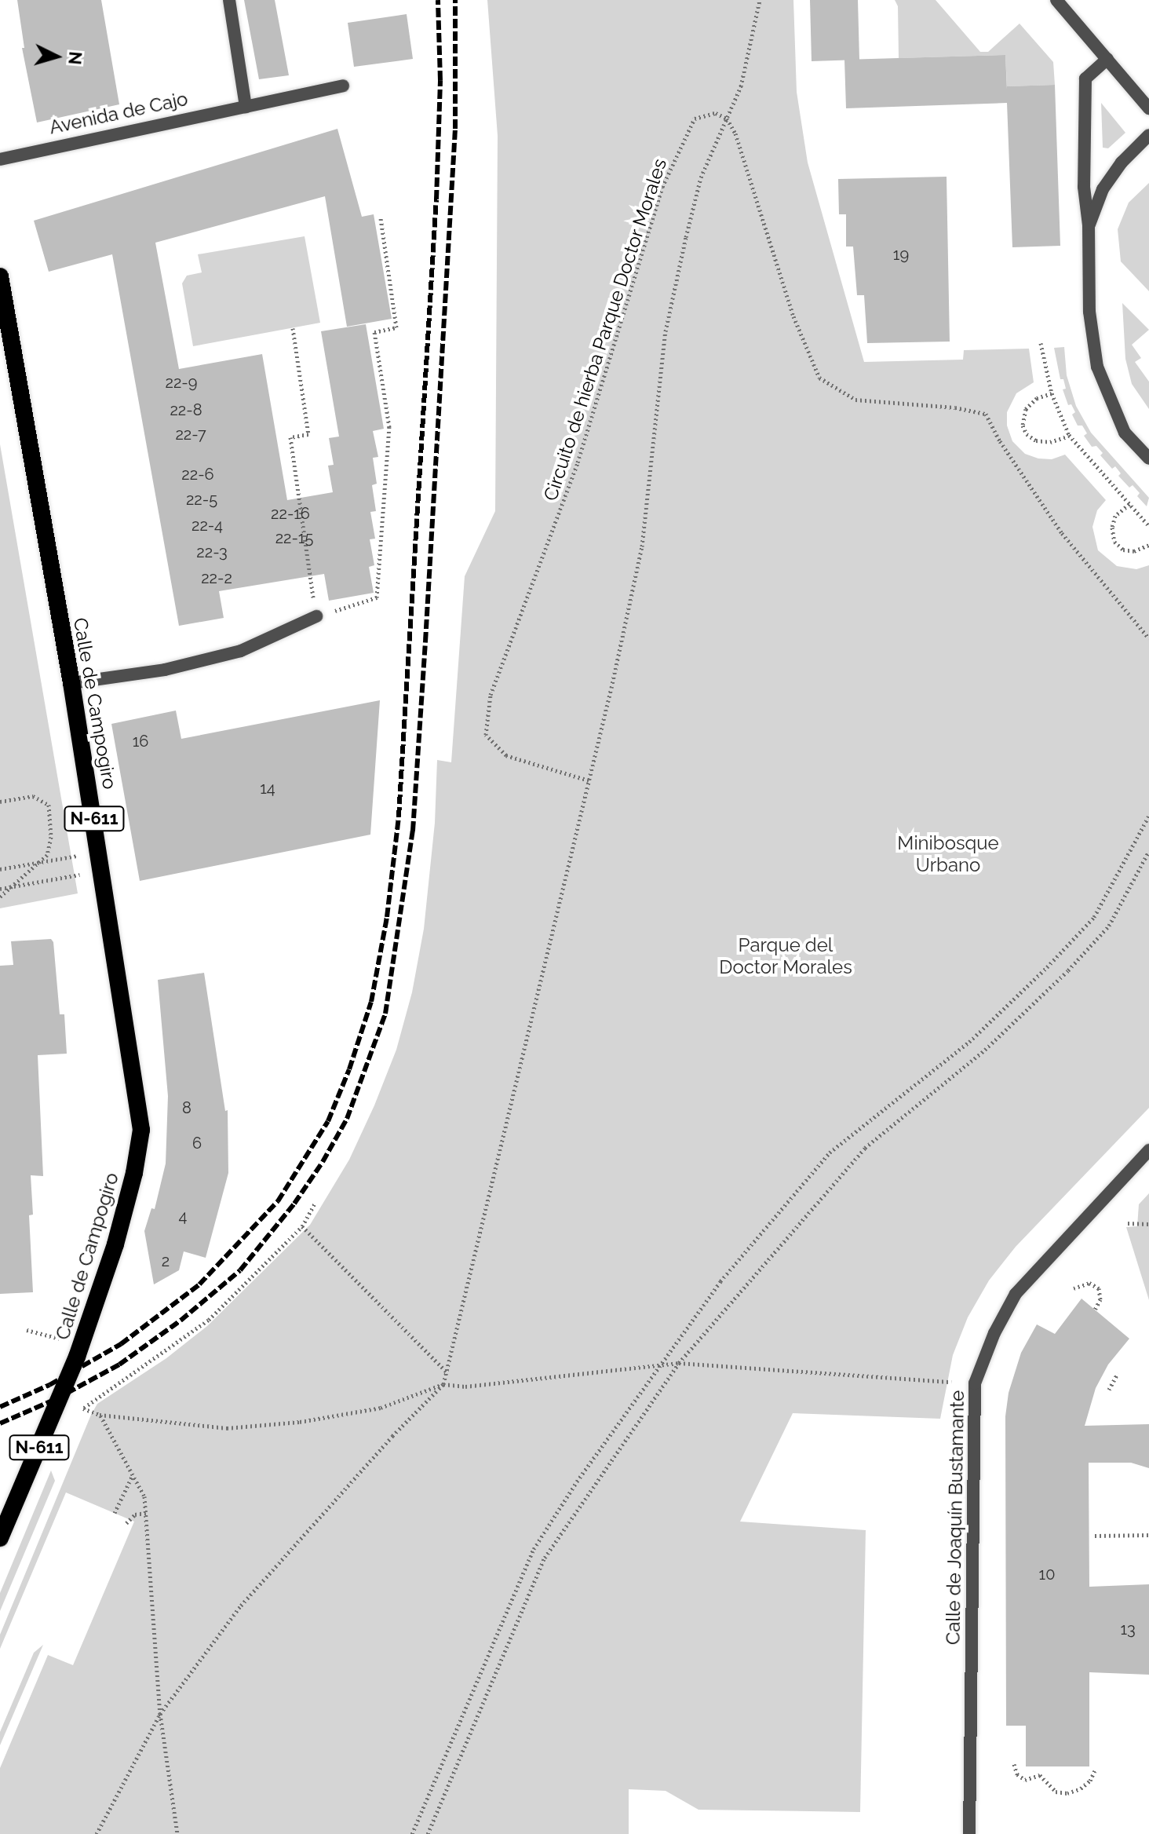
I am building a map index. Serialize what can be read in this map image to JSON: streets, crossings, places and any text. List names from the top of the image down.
{
  "streets": {
    "highway": ["Calle de Campogiro", "N-611"],
    "street": ["Avenida de Cajo", "Calle de Joaquín Bustamante"],
    "path": ["Circuito de hierba Parque Doctor Morales"]
  },
  "crossings": [
    ["Calle de Campogiro", "N-611"]
  ],
  "parks": ["Minibosque Urbano", "Parque del Doctor Morales"],
  "house_numbers": [
    "19",
    "22-9",
    "22-8",
    "22-7",
    "22-6",
    "22-5",
    "22-16",
    "22-4",
    "22-15",
    "22-3",
    "22-2",
    "16",
    "14",
    "8",
    "6",
    "4",
    "2",
    "10",
    "13"
  ],
  "north": "right"
}
